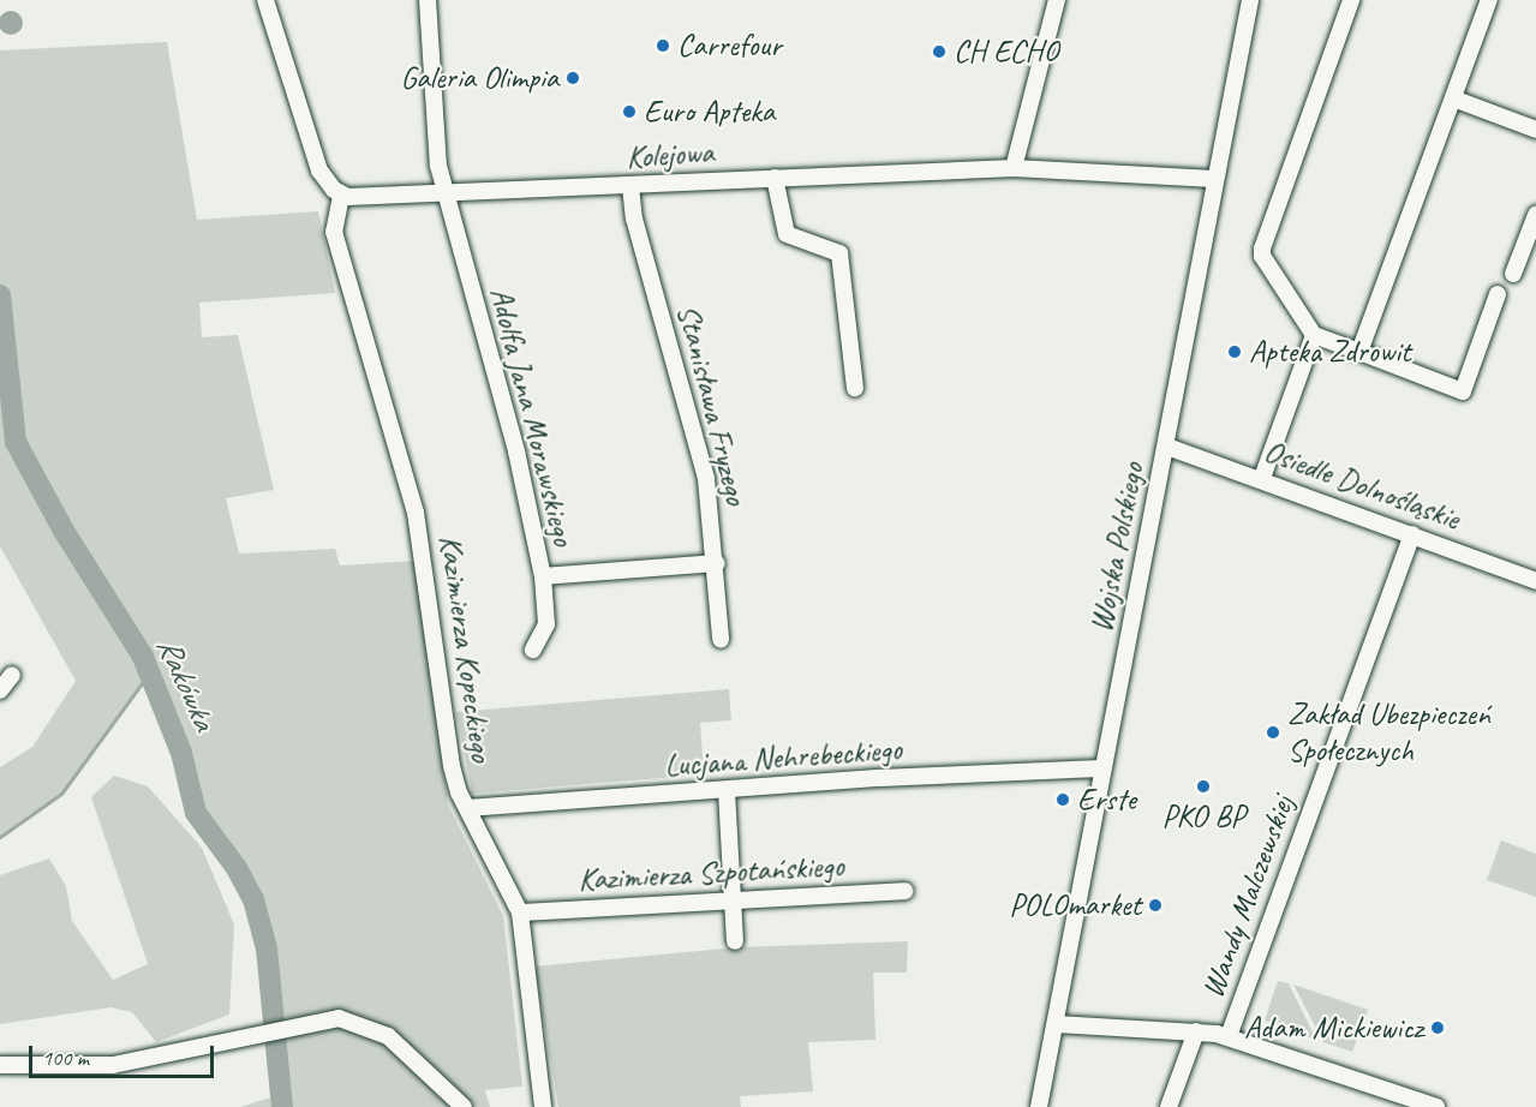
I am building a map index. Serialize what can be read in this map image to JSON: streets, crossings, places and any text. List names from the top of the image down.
{
  "streets": {
    "street": [
      "Kolejowa",
      "Stanisława Fryzego",
      "Adolfa Jana Morawskiego",
      "Osiedle Dolnośląskie",
      "Wojska Polskiego",
      "Kazimierza Kopeckiego",
      "Lucjana Nehrebeckiego",
      "Kazimierza Szpotańskiego",
      "Wandy Malczewskiej"
    ]
  },
  "crossings": [
    ["Kolejowa", "Stanisława Fryzego"],
    ["Kolejowa", "Adolfa Jana Morawskiego"],
    ["Kolejowa", "Wojska Polskiego"],
    ["Kolejowa", "Kazimierza Kopeckiego"],
    ["Osiedle Dolnośląskie", "Wojska Polskiego"],
    ["Osiedle Dolnośląskie", "Wandy Malczewskiej"],
    ["Wojska Polskiego", "Lucjana Nehrebeckiego"],
    ["Kazimierza Kopeckiego", "Lucjana Nehrebeckiego"],
    ["Kazimierza Kopeckiego", "Kazimierza Szpotańskiego"]
  ],
  "water": ["Rakówka"],
  "places": [
    "Carrefour",
    "CH ECHO",
    "Galeria Olimpia",
    "Euro Apteka",
    "Apteka Zdrowit",
    "Zakład Ubezpieczeń Społecznych",
    "PKO BP",
    "Erste",
    "POLOmarket",
    "Adam Mickiewicz"
  ],
  "scale_bar": "100 m"
}
